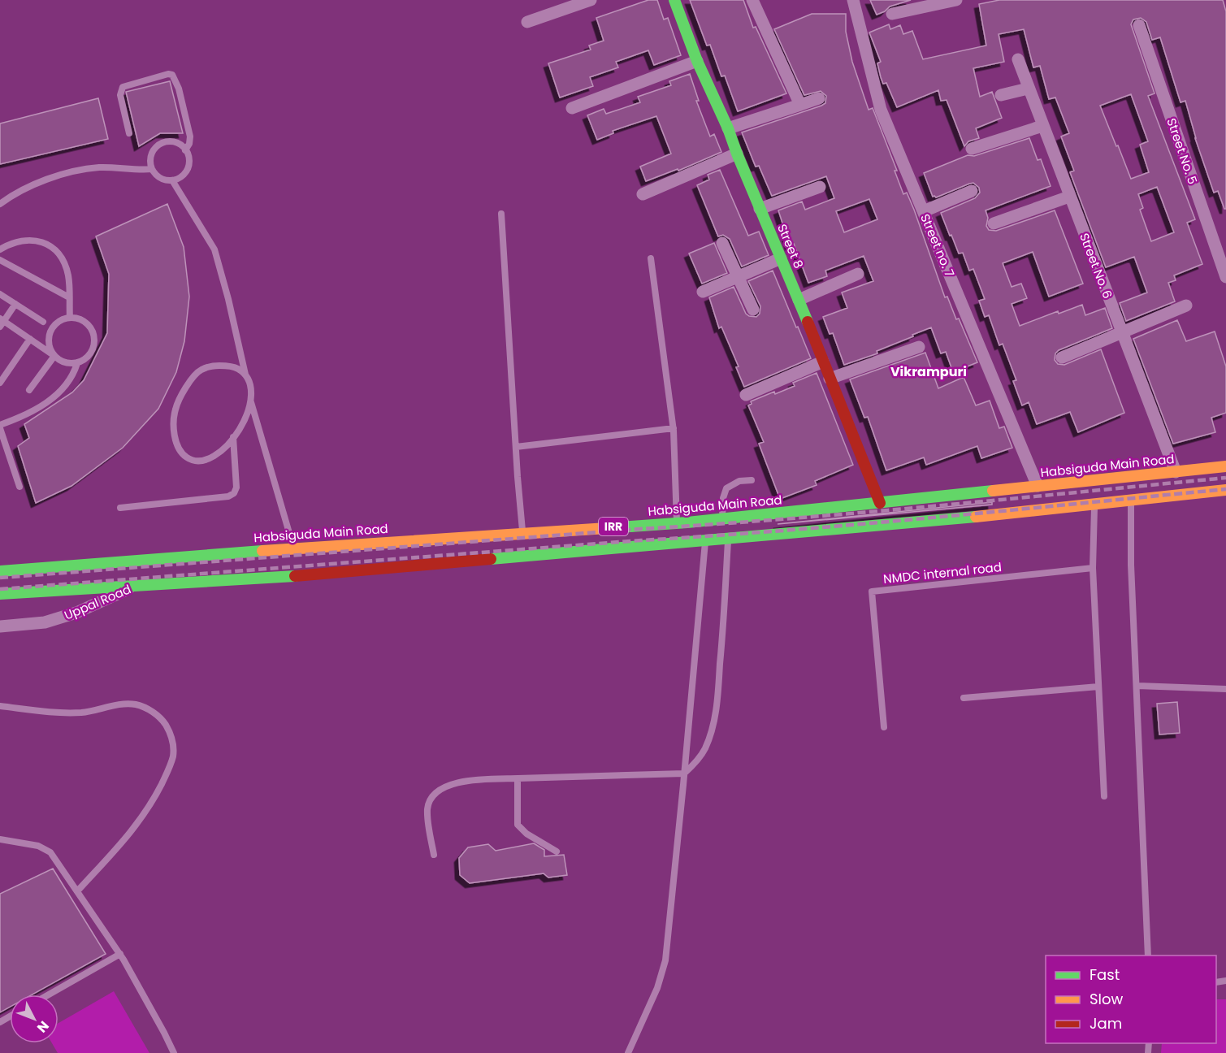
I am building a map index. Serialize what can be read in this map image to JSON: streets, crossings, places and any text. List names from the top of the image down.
{
  "streets": {
    "main road": ["Street 8", "Habsiguda Main Road", "IRR"],
    "street": [
      "Street No. 5",
      "Street no. 7",
      "Street No. 6",
      "Uppal Road"
    ],
    "lane": ["NMDC internal road"]
  },
  "crossings": [
    ["Street no. 7", "Habsiguda Main Road"],
    ["Street 8", "Habsiguda Main Road"],
    ["Street No. 6", "Habsiguda Main Road"],
    ["Habsiguda Main Road", "Uppal Road"]
  ],
  "districts": ["Vikrampuri"],
  "legend": ["Fast", "Slow", "Jam"],
  "north": "bottom right"
}
